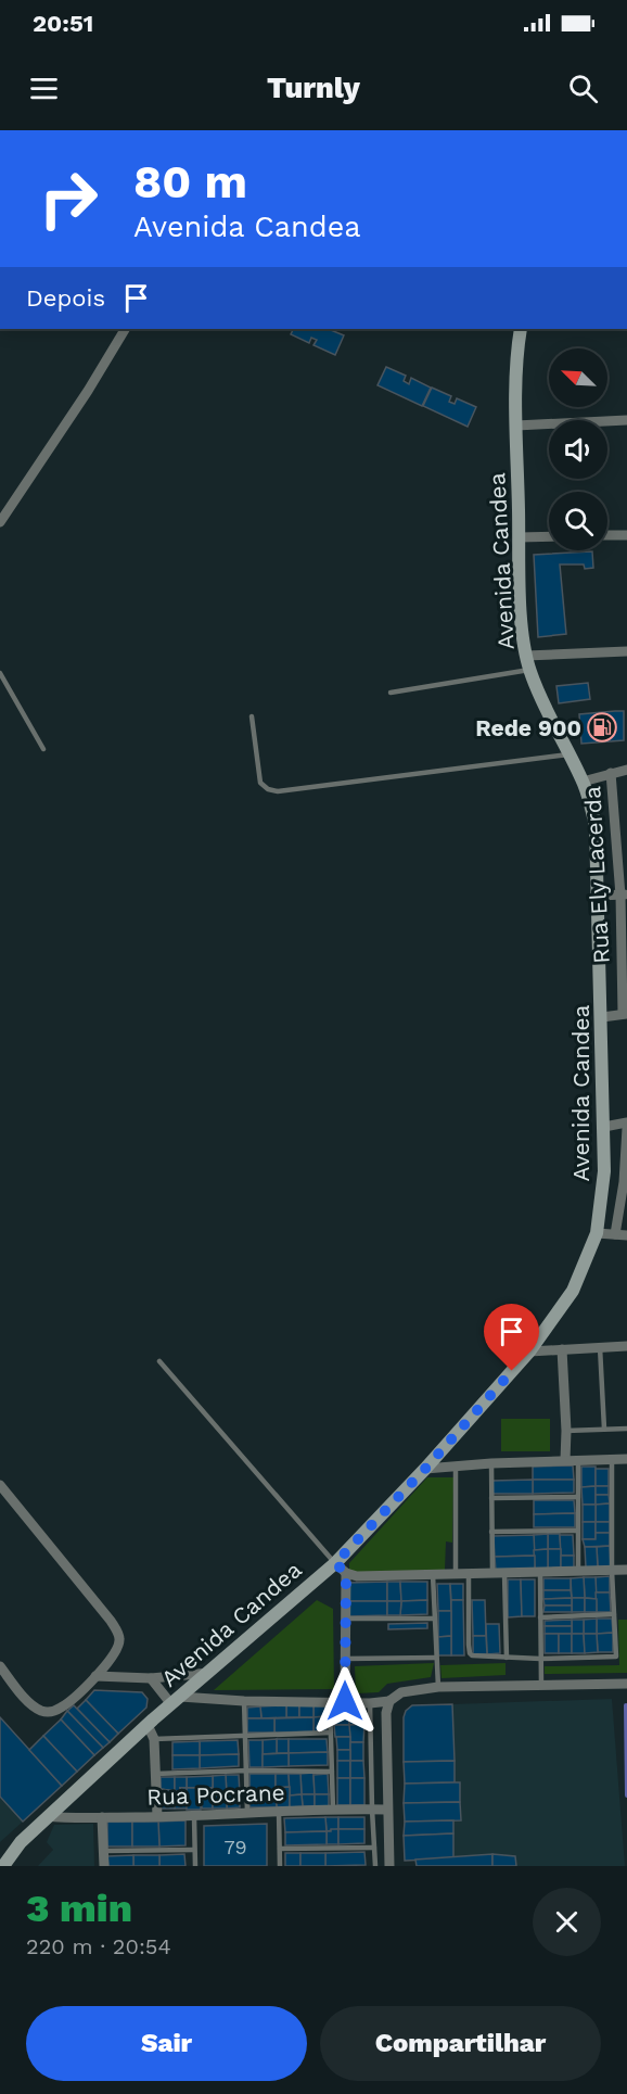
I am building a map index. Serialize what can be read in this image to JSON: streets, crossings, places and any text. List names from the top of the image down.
{
  "streets": {
    "main road": ["Avenida Candea"],
    "street": ["Rua Ely Lacerda", "Rua Pocrane"]
  },
  "crossings": [
    ["Avenida Candea", "Rua Pocrane"]
  ],
  "places": {
    "fuel station": ["Rede 900"]
  },
  "house_numbers": ["79"],
  "north": "top left",
  "page": {
    "status": "20:51",
    "header": "Turnly",
    "turn": ["80 m", "Avenida Candea"],
    "then": "Depois",
    "heading": ["3 min", "220 m · 20:54"],
    "buttons": ["Sair", "Compartilhar"]
  }
}
